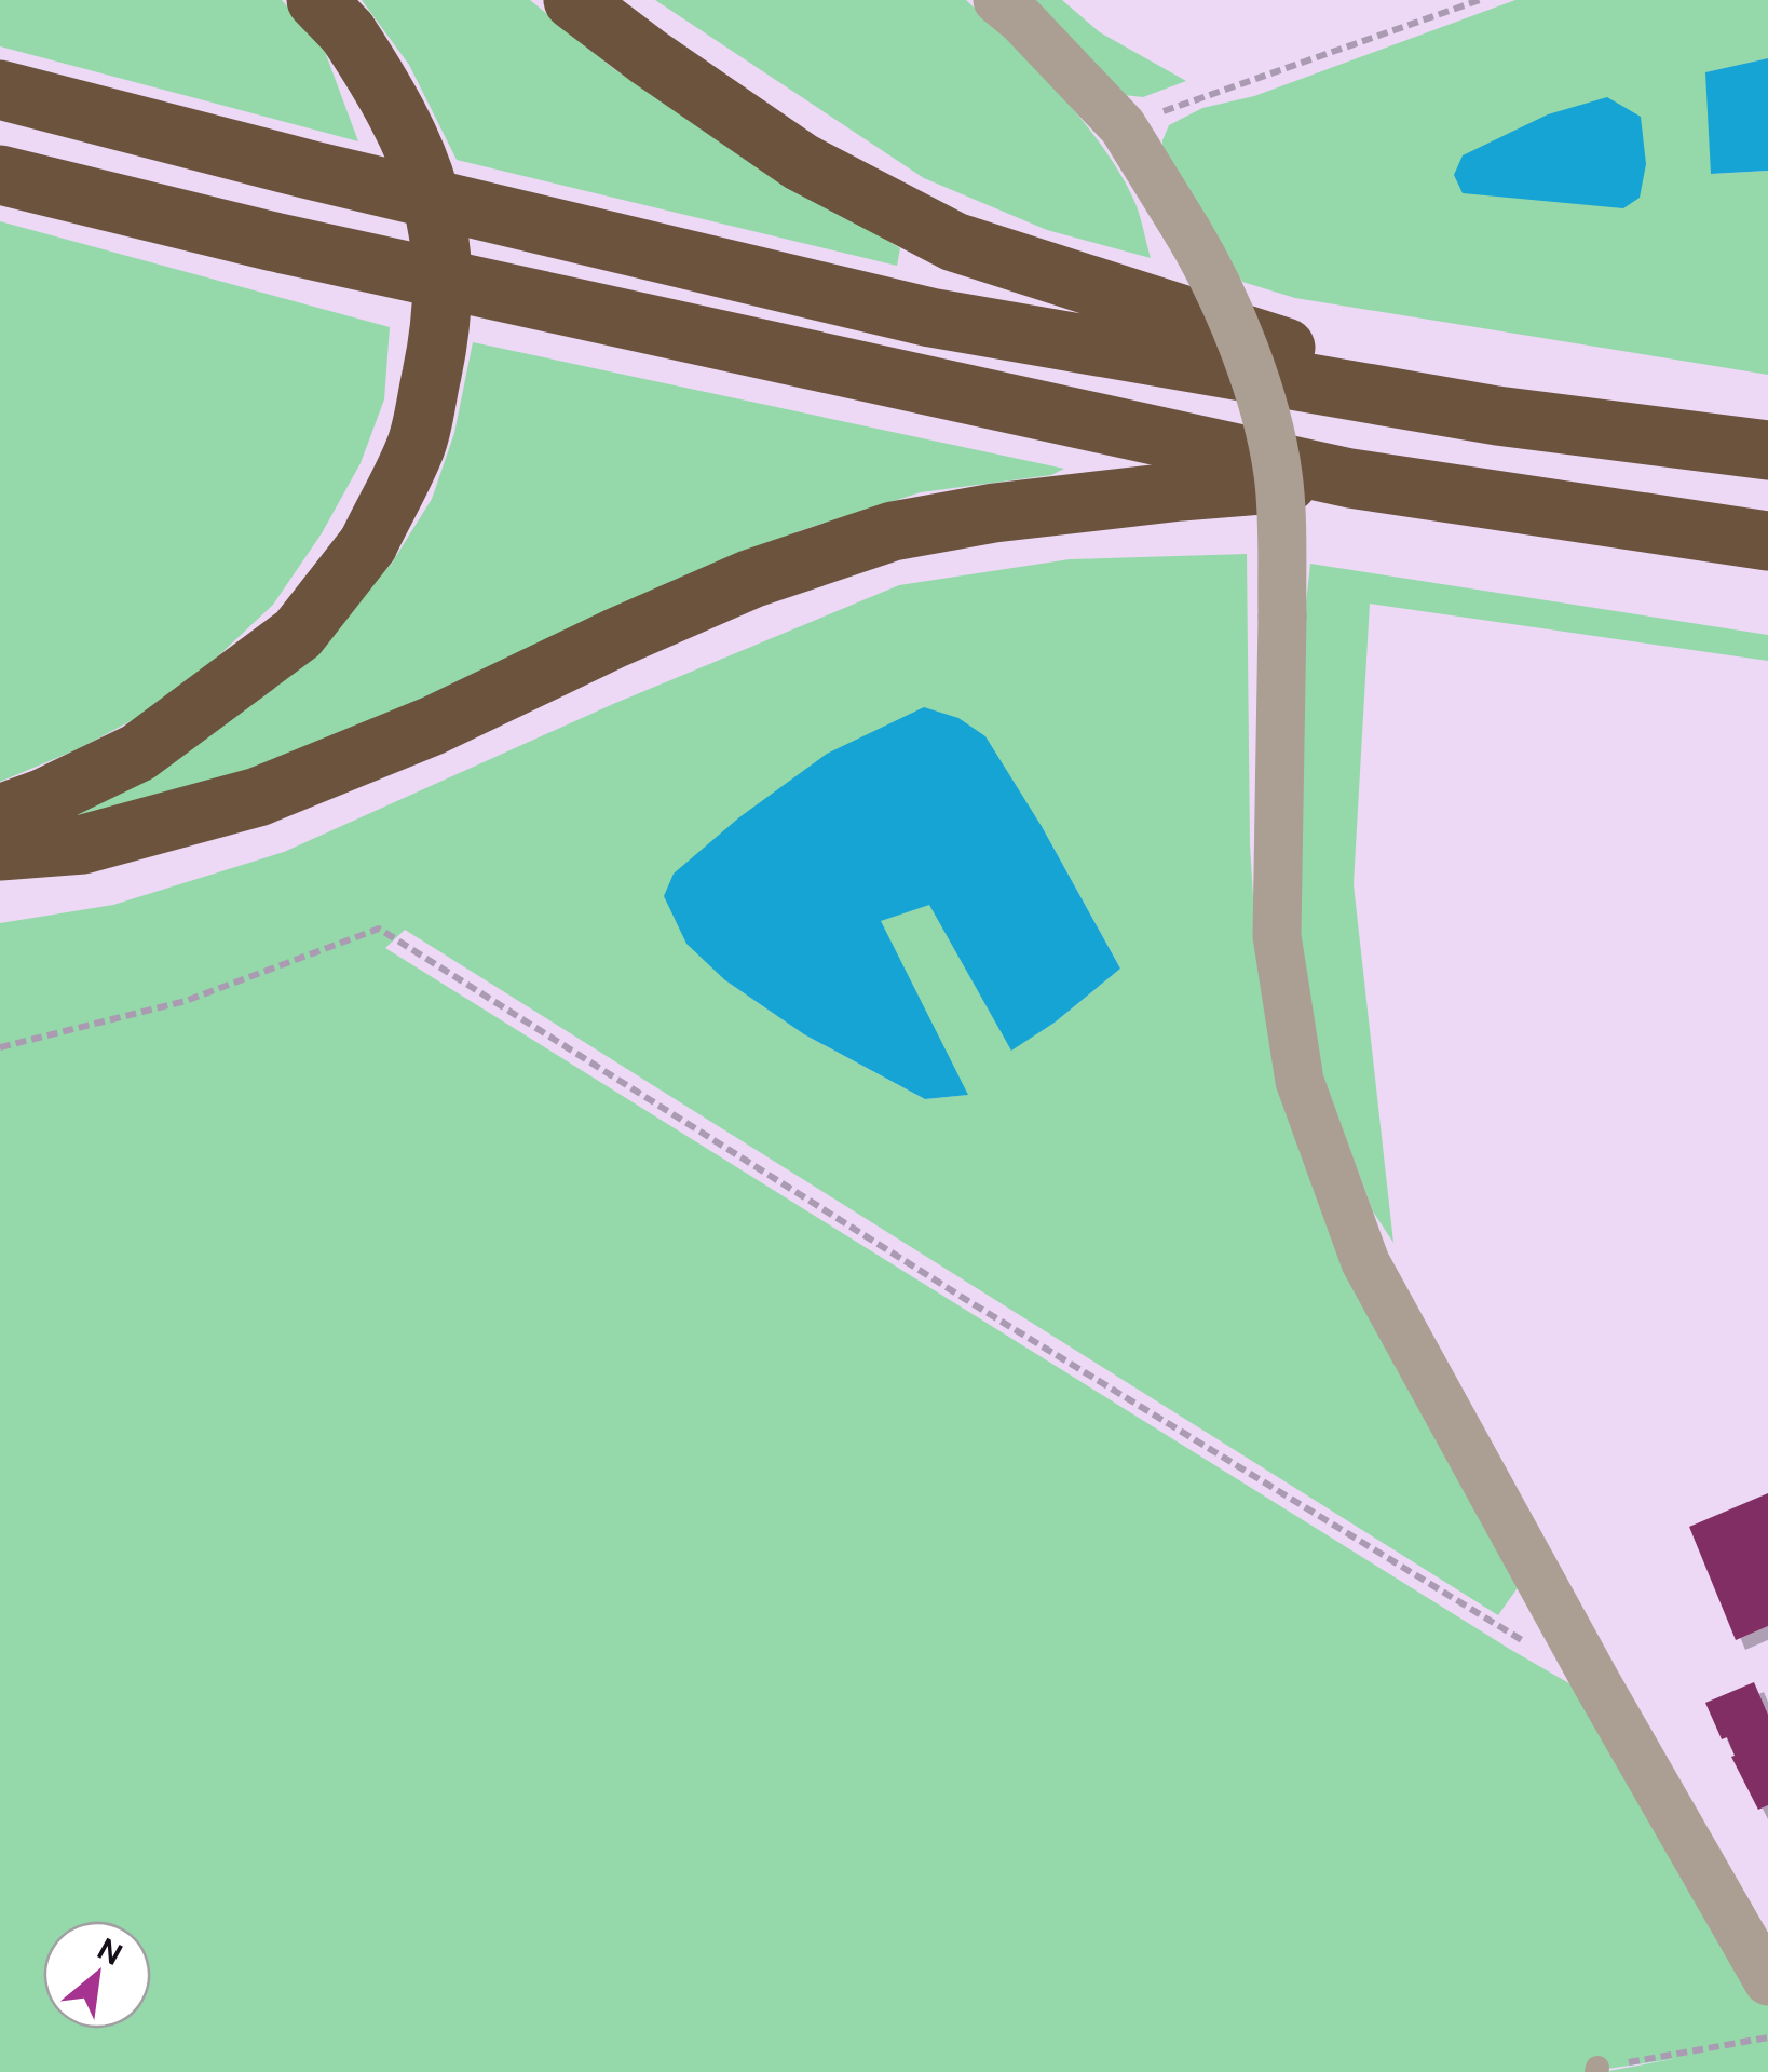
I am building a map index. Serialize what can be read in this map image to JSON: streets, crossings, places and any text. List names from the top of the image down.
{
  "north": "top right"
}
